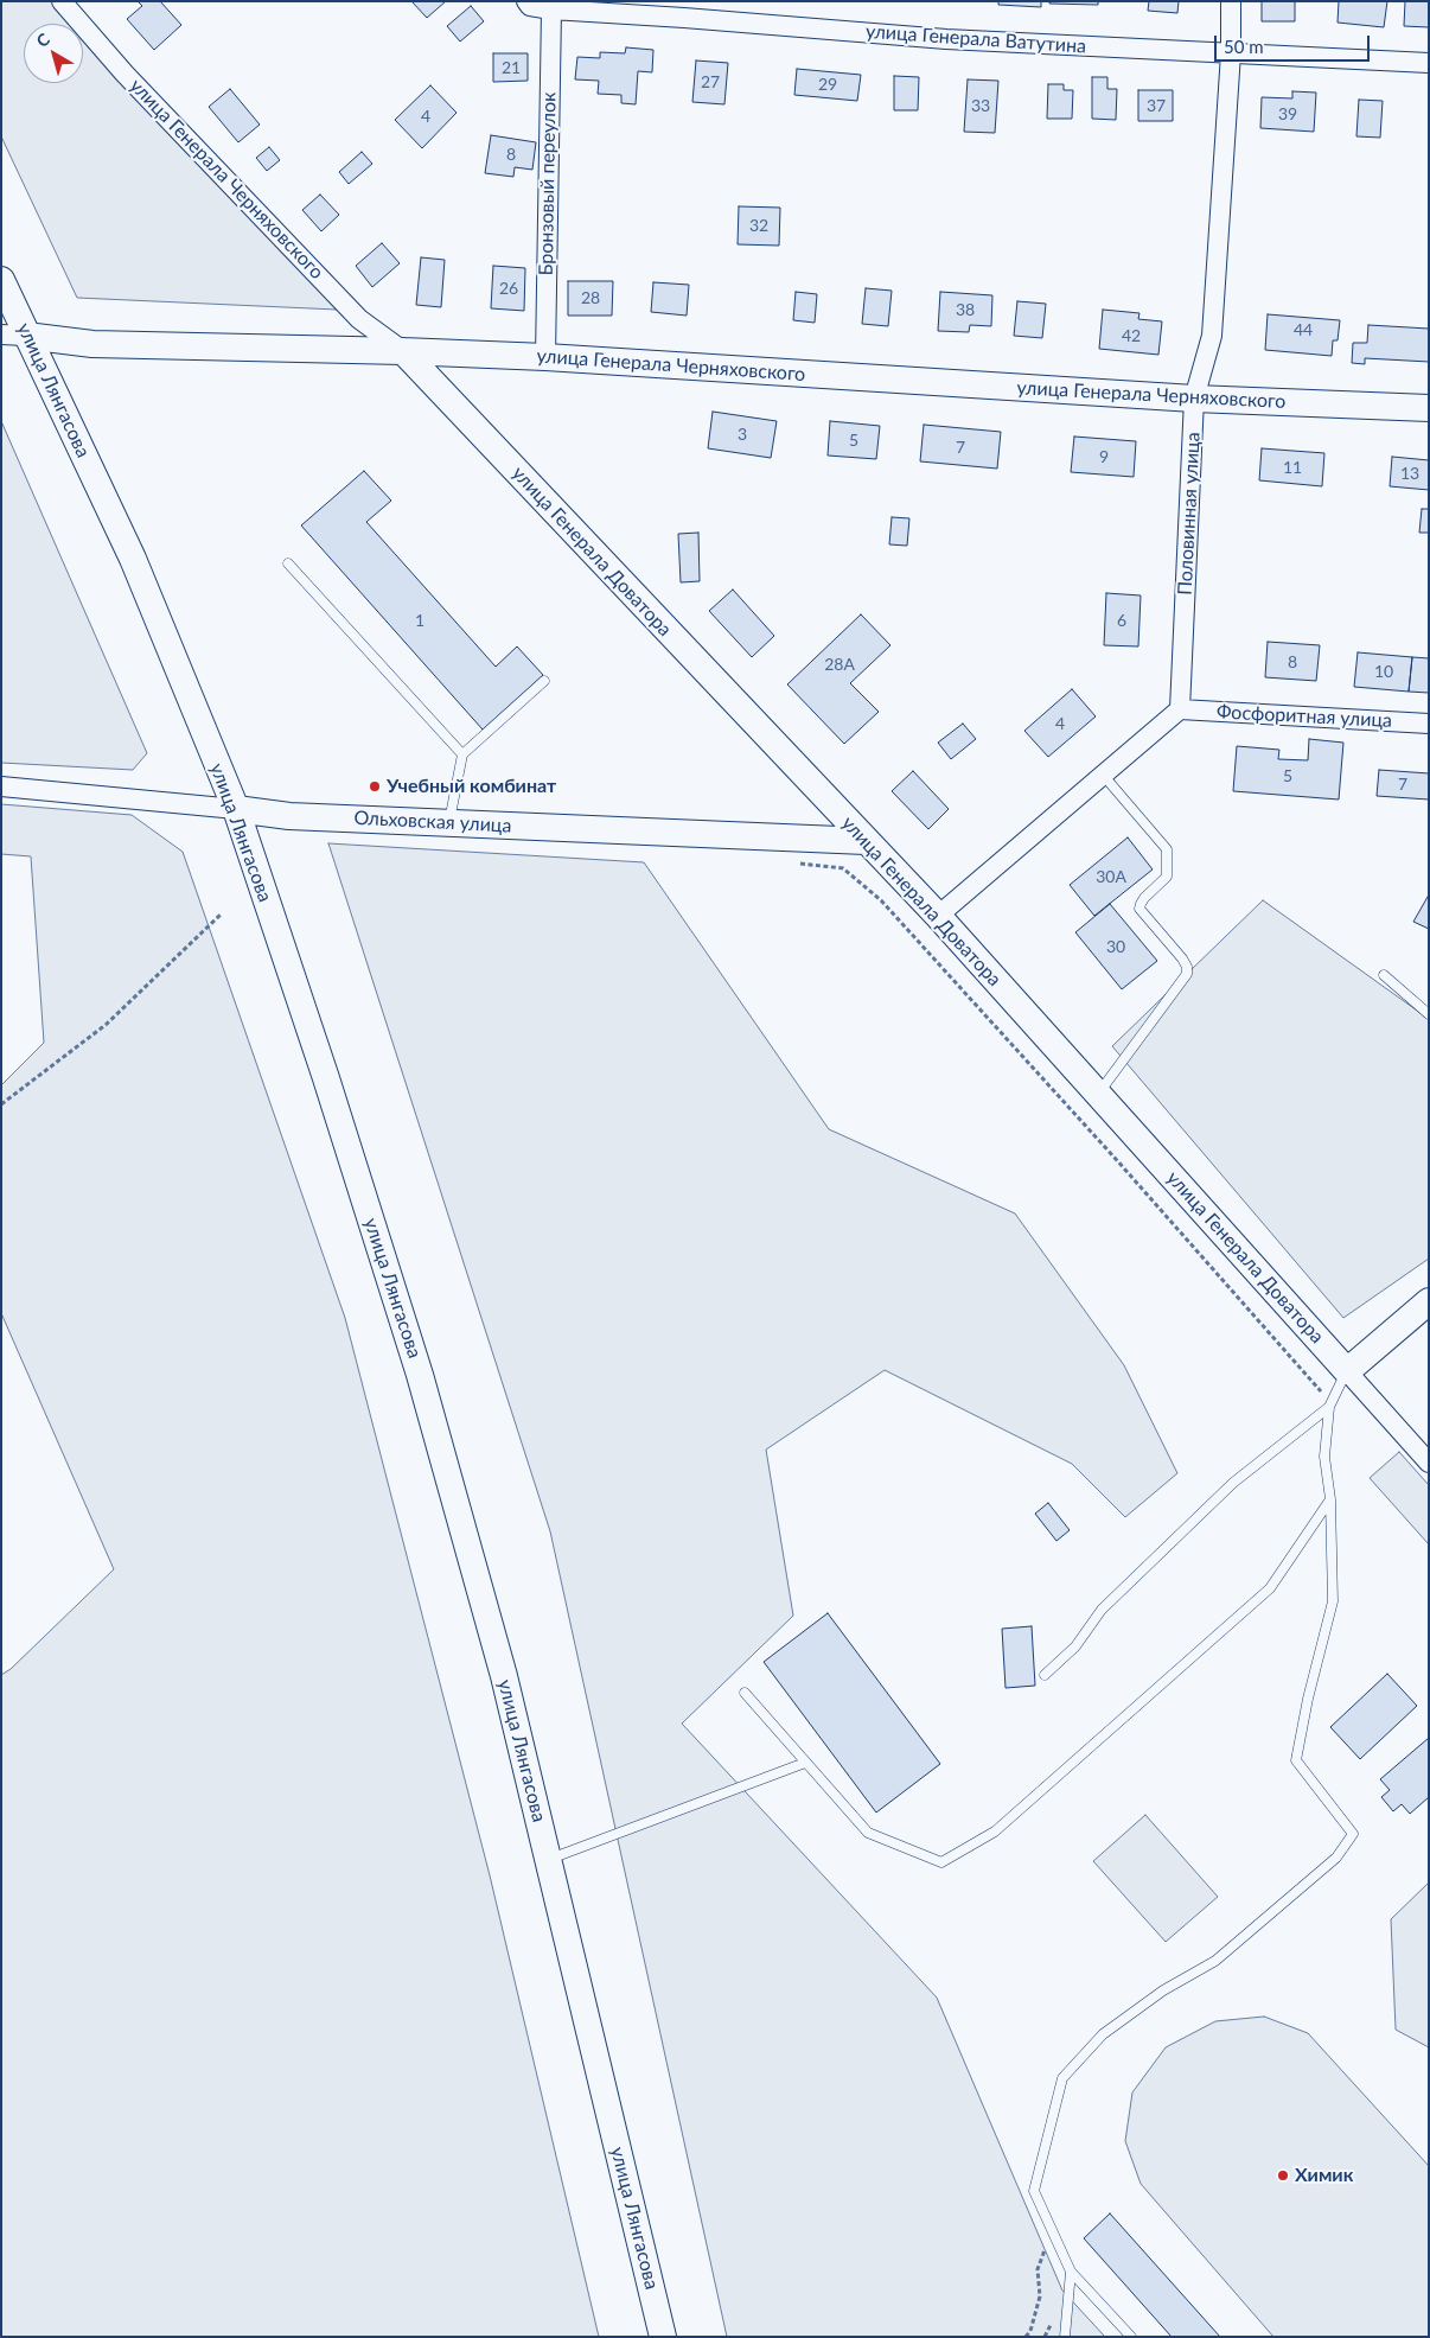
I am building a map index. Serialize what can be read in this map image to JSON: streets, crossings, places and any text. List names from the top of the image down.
{
  "streets": {
    "street": [
      "улица Генерала Ватутина",
      "улица Генерала Черняховского",
      "Бронзовый переулок",
      "улица Лянгасова",
      "Половинная улица",
      "улица Генерала Доватора",
      "Фосфоритная улица",
      "Ольховская улица"
    ]
  },
  "crossings": [
    ["улица Генерала Ватутина", "Бронзовый переулок"],
    ["улица Генерала Ватутина", "Половинная улица"],
    ["улица Генерала Черняховского", "Бронзовый переулок"],
    ["улица Генерала Черняховского", "Половинная улица"],
    ["улица Генерала Черняховского", "улица Генерала Доватора"],
    ["улица Лянгасова", "Ольховская улица"],
    ["Половинная улица", "Фосфоритная улица"],
    ["улица Генерала Доватора", "Ольховская улица"]
  ],
  "places": ["Учебный комбинат", "Химик"],
  "house_numbers": [
    "21",
    "27",
    "29",
    "33",
    "37",
    "39",
    "4",
    "8",
    "32",
    "26",
    "28",
    "38",
    "44",
    "42",
    "3",
    "5",
    "7",
    "9",
    "11",
    "13",
    "1",
    "6",
    "8",
    "28А",
    "10",
    "4",
    "5",
    "7",
    "30А",
    "30"
  ],
  "scale_bar": "50 m",
  "north": "top left"
}
